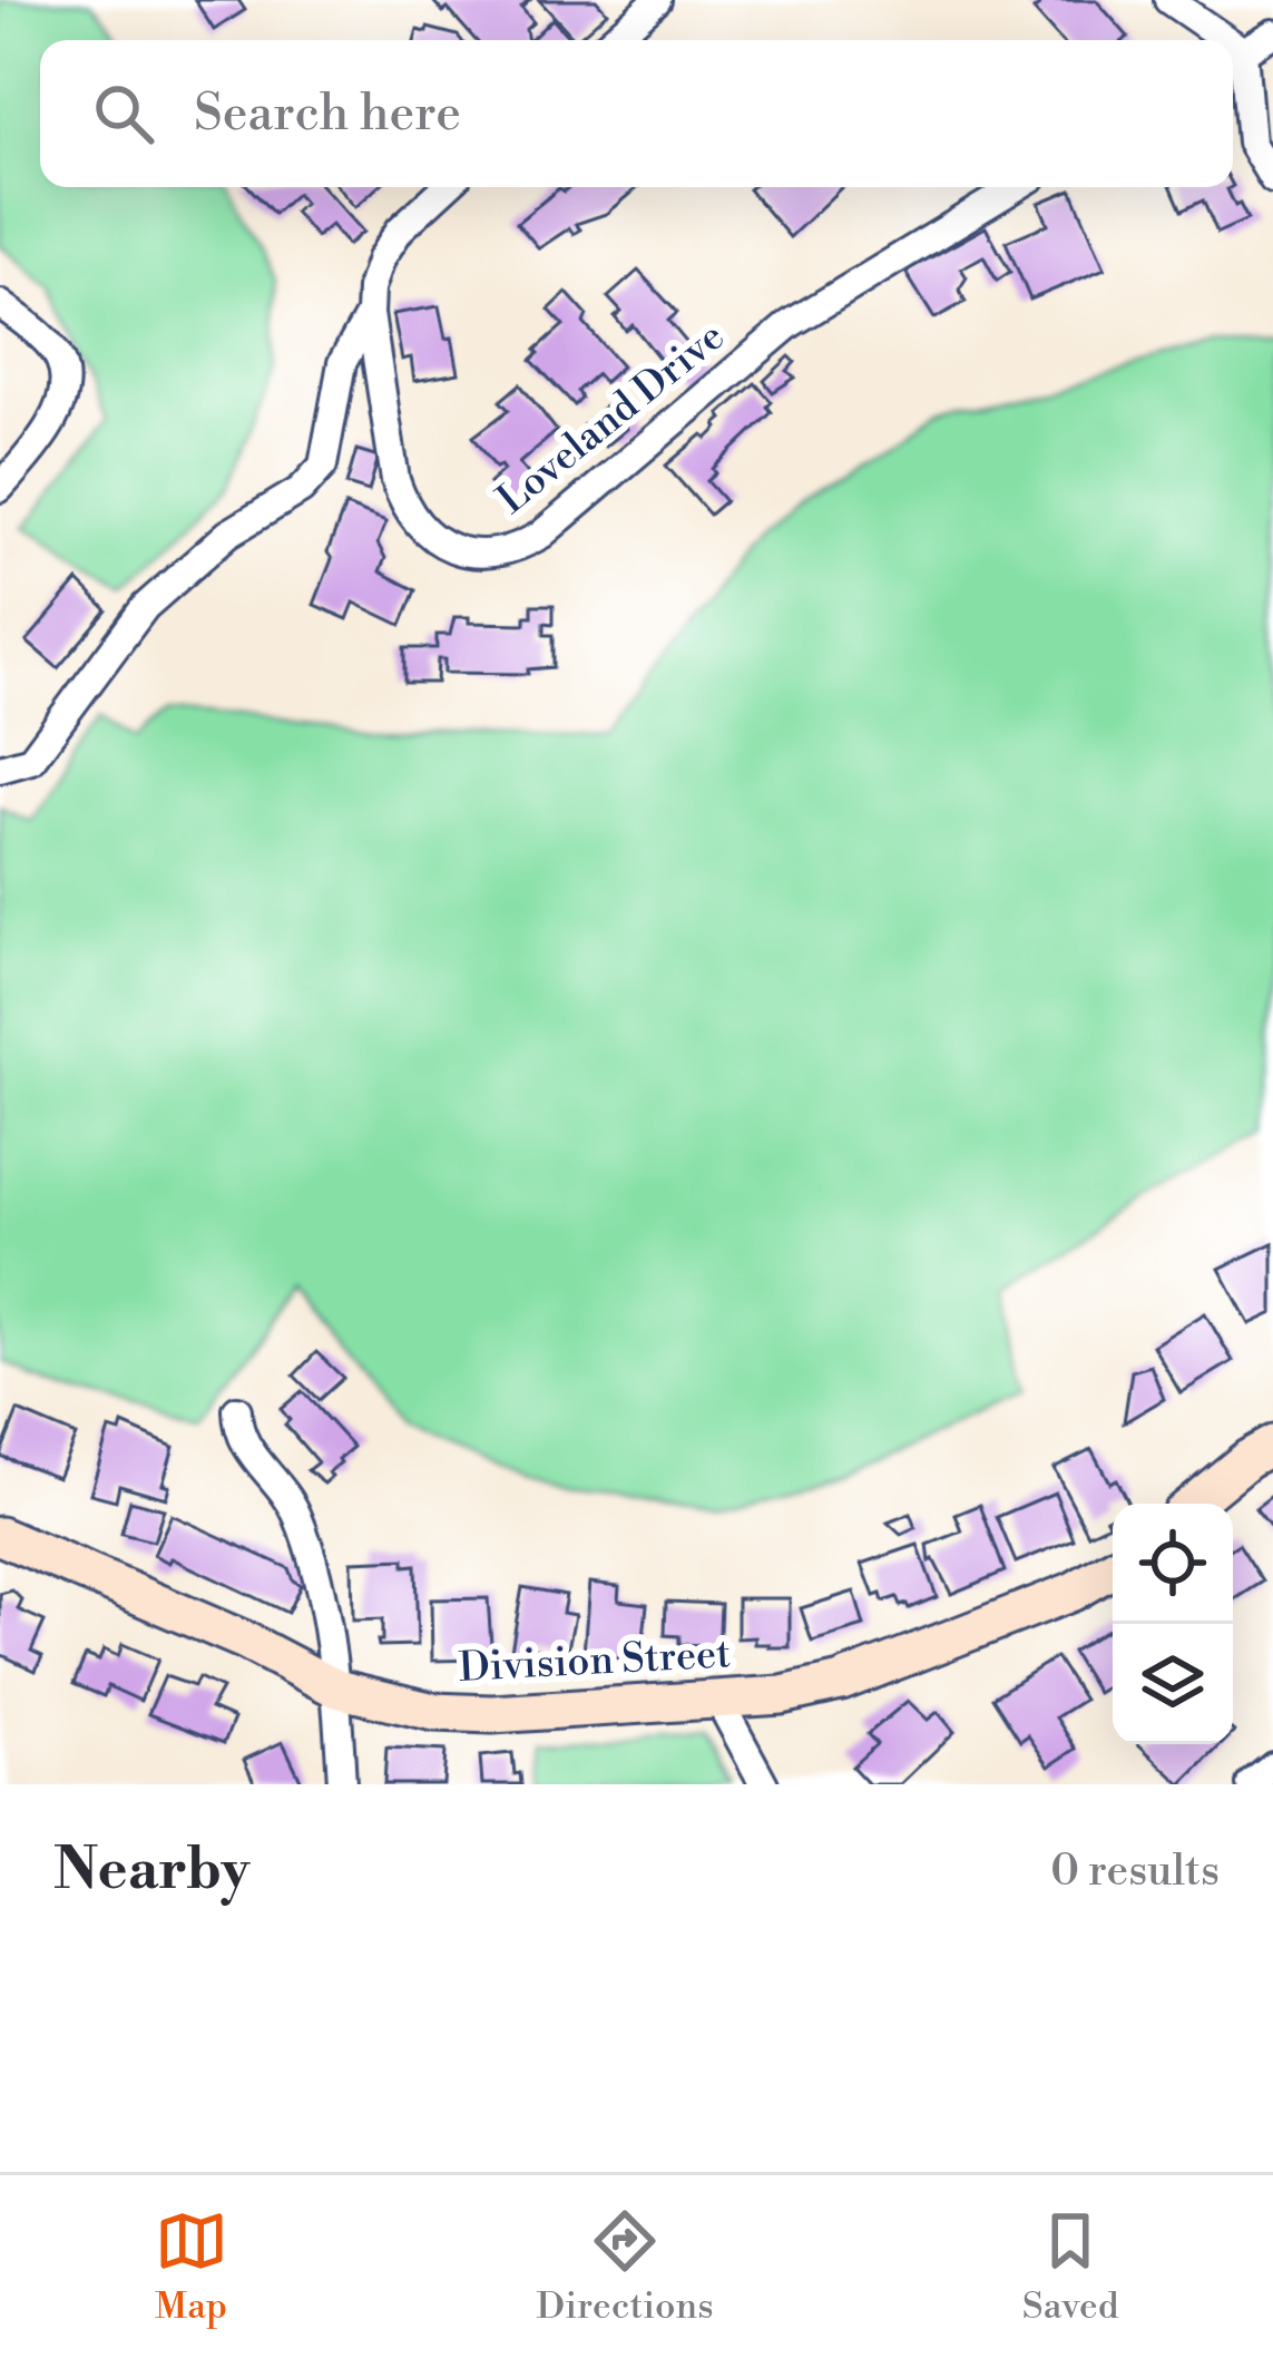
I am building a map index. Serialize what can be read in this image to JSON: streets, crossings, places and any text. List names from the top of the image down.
{
  "streets": {
    "street": ["Loveland Drive", "Division Street"]
  },
  "page": {
    "search": "Search here",
    "heading": ["Nearby", "0 results"],
    "nav": ["Map", "Directions", "Saved"]
  }
}
